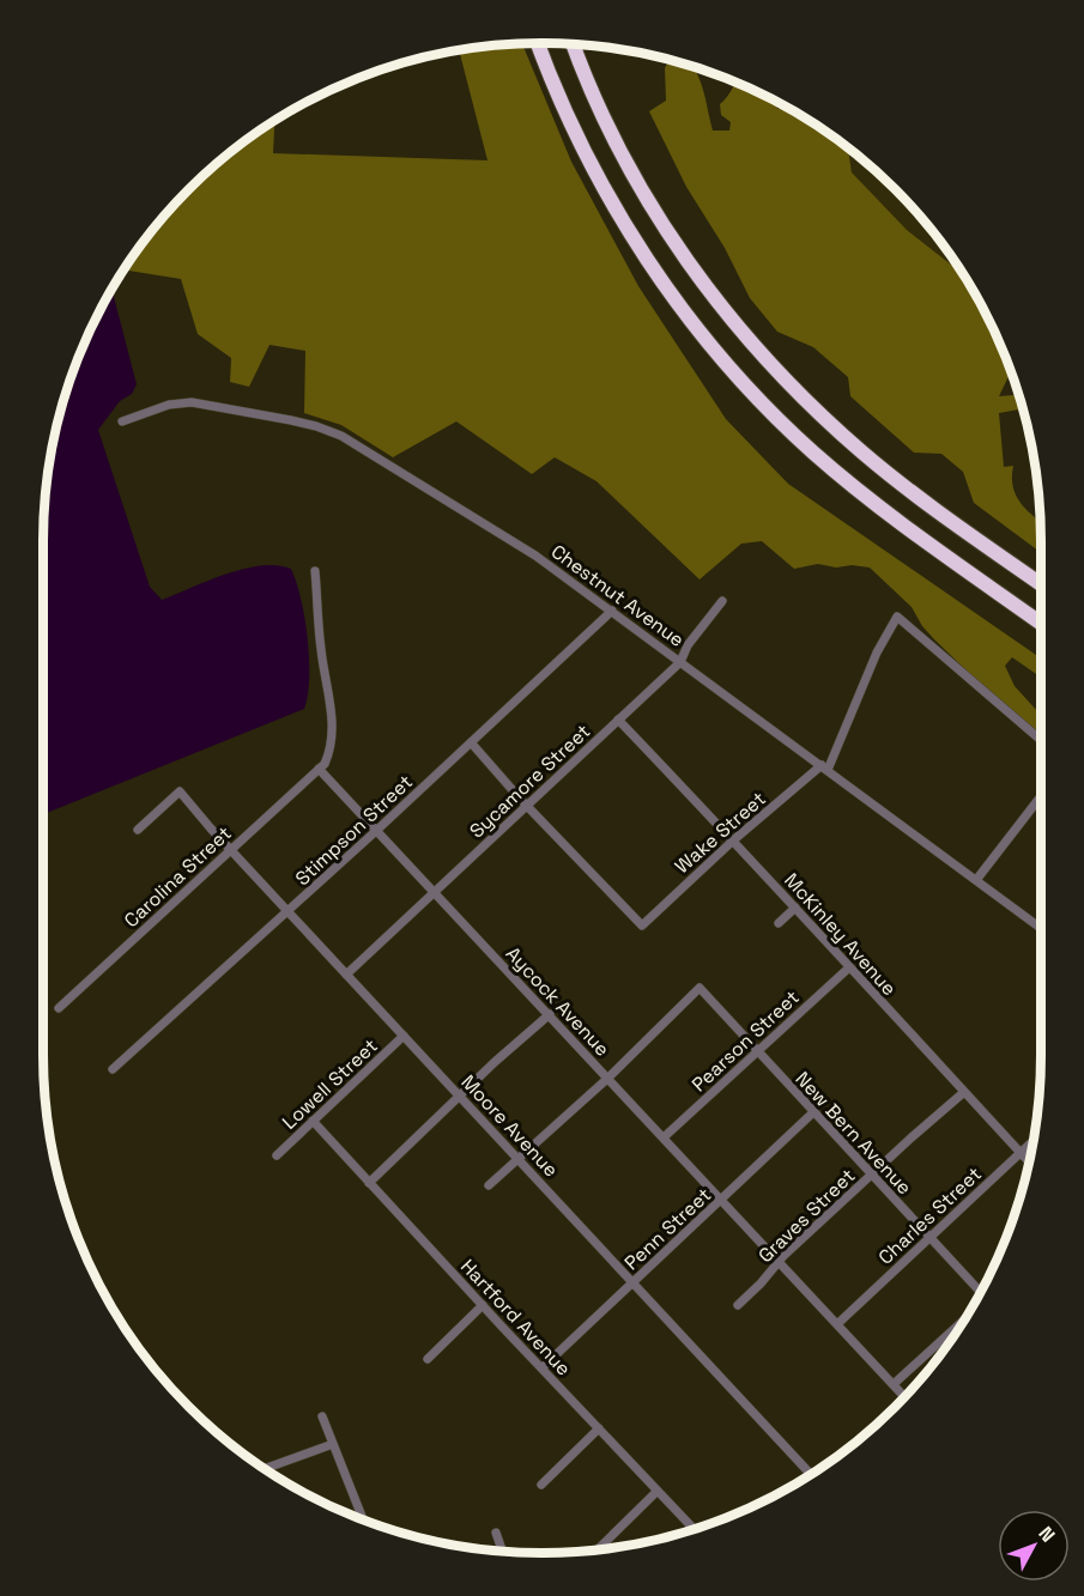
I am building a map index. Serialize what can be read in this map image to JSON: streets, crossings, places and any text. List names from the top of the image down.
{
  "streets": {
    "street": [
      "Chestnut Avenue",
      "Sycamore Street",
      "Stimpson Street",
      "Wake Street",
      "Carolina Street",
      "McKinley Avenue",
      "Aycock Avenue",
      "Pearson Street",
      "Lowell Street",
      "Moore Avenue",
      "New Bern Avenue",
      "Graves Street",
      "Charles Street",
      "Penn Street",
      "Hartford Avenue"
    ]
  },
  "crossings": [
    ["Chestnut Avenue", "Sycamore Street"],
    ["Chestnut Avenue", "Stimpson Street"],
    ["Chestnut Avenue", "Wake Street"],
    ["Sycamore Street", "Wake Street"],
    ["Sycamore Street", "McKinley Avenue"],
    ["Sycamore Street", "Aycock Avenue"],
    ["Sycamore Street", "Moore Avenue"],
    ["Stimpson Street", "Aycock Avenue"],
    ["Stimpson Street", "Moore Avenue"],
    ["Wake Street", "McKinley Avenue"],
    ["Carolina Street", "Aycock Avenue"],
    ["Carolina Street", "Moore Avenue"],
    ["McKinley Avenue", "Pearson Street"],
    ["McKinley Avenue", "Graves Street"],
    ["McKinley Avenue", "Charles Street"],
    ["Aycock Avenue", "Pearson Street"],
    ["Aycock Avenue", "New Bern Avenue"],
    ["Aycock Avenue", "Graves Street"],
    ["Aycock Avenue", "Charles Street"],
    ["Aycock Avenue", "Penn Street"],
    ["Pearson Street", "New Bern Avenue"],
    ["Lowell Street", "Moore Avenue"],
    ["Lowell Street", "Hartford Avenue"],
    ["Moore Avenue", "Penn Street"],
    ["New Bern Avenue", "Graves Street"],
    ["New Bern Avenue", "Charles Street"],
    ["New Bern Avenue", "Penn Street"],
    ["Penn Street", "Hartford Avenue"]
  ],
  "north": "top right"
}
